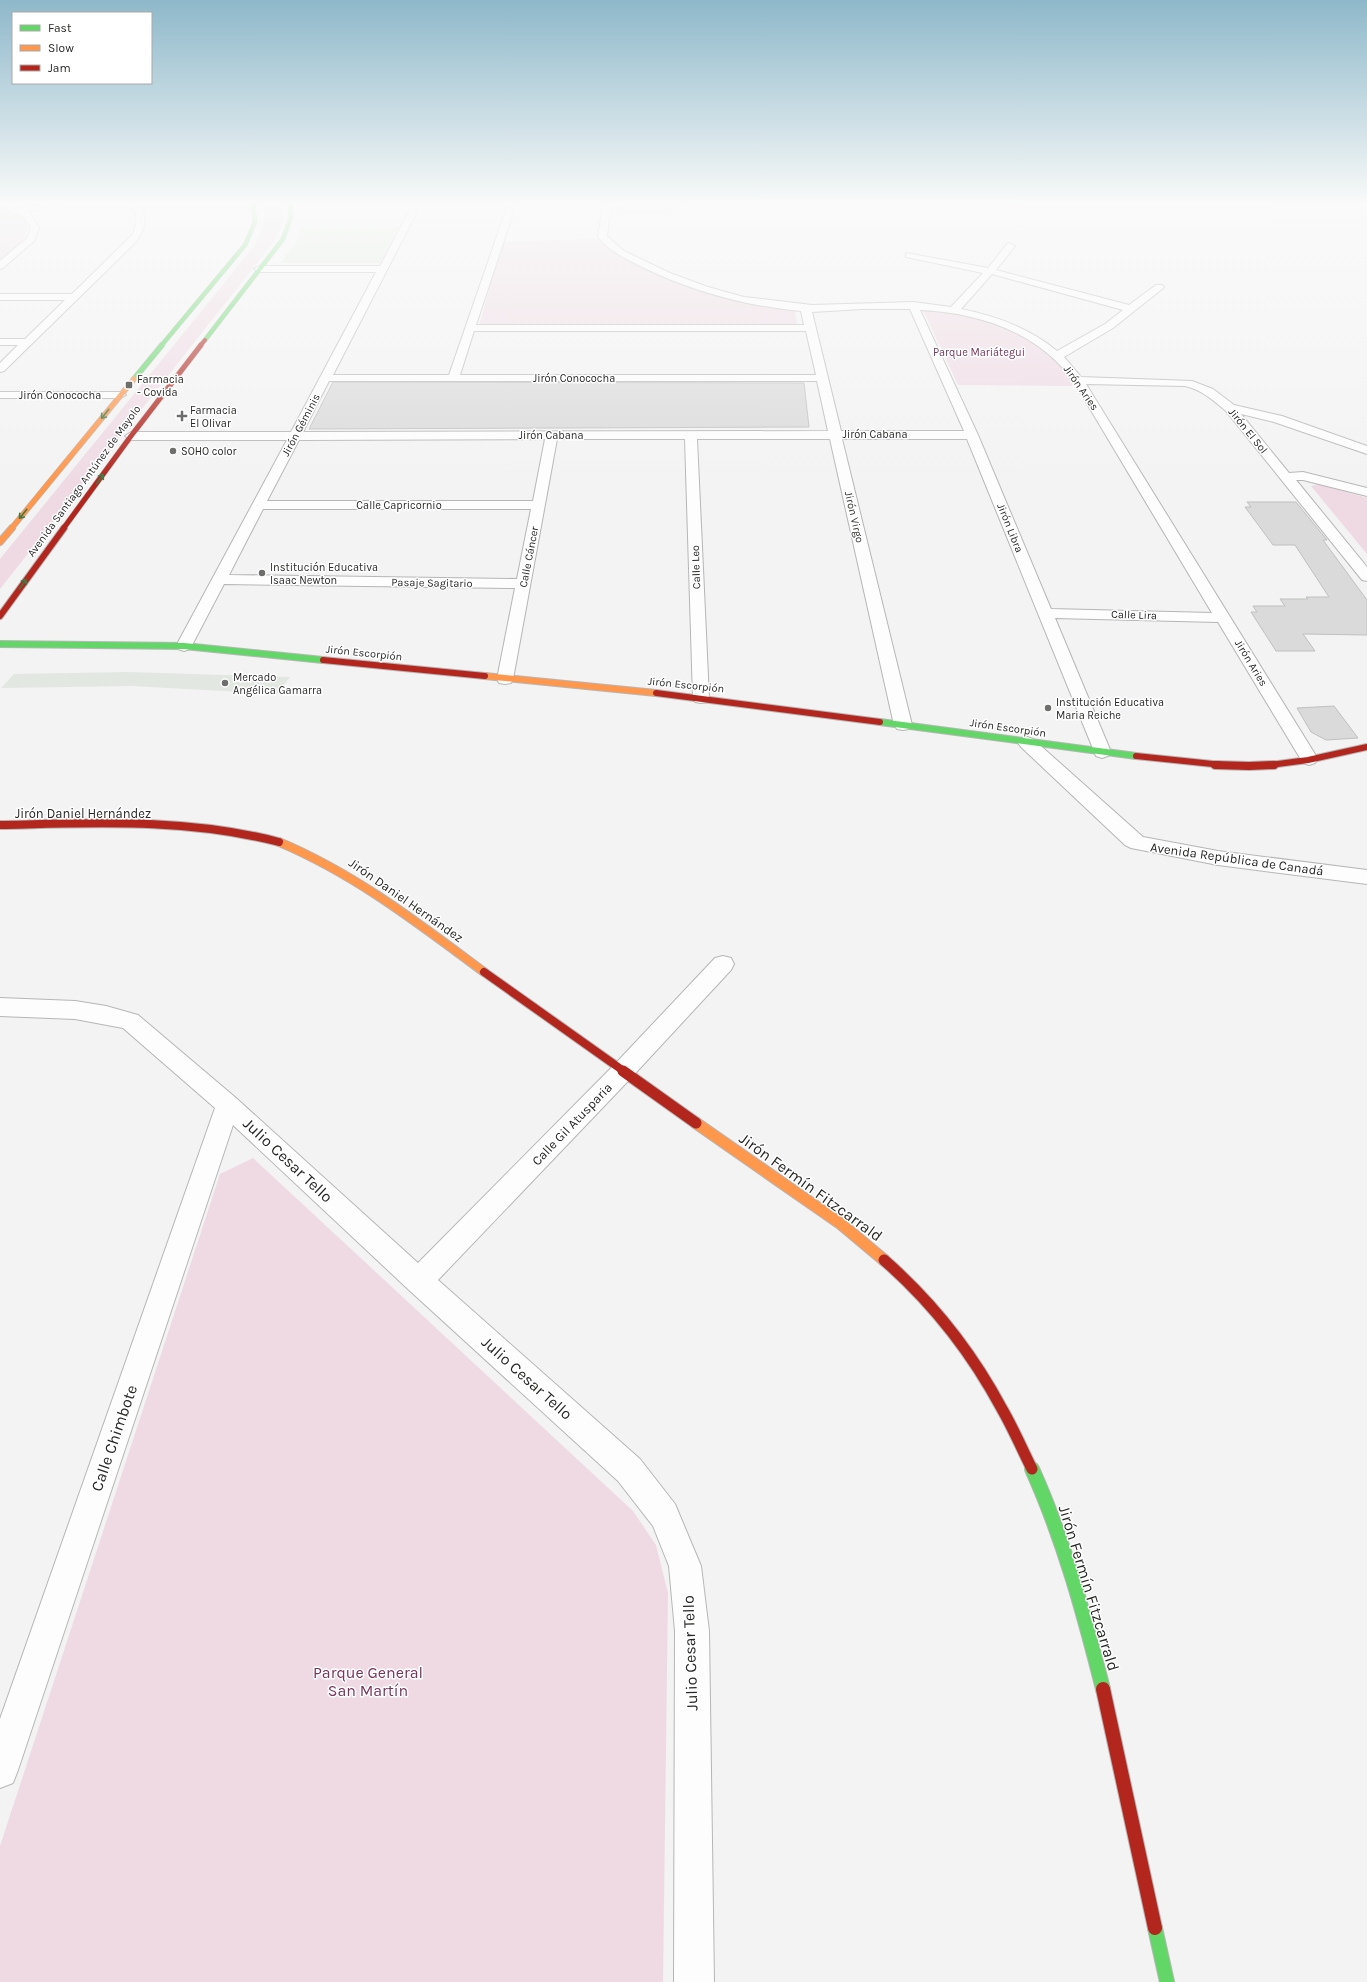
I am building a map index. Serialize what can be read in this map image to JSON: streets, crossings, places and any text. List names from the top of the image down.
{
  "streets": {
    "main road": [
      "Avenida Santiago Antúnez de Mayolo",
      "Jirón Escorpión",
      "Jirón Daniel Hernández",
      "Jirón Fermín Fitzcarrald"
    ],
    "street": [
      "Jirón Conococha",
      "Jirón Aries",
      "Jirón Géminis",
      "Jirón El Sol",
      "Jirón Cabana",
      "Calle Capricornio",
      "Jirón Virgo",
      "Jirón Libra",
      "Calle Cáncer",
      "Calle Leo",
      "Pasaje Sagitario",
      "Calle Lira",
      "Avenida República de Canadá",
      "Calle Gil Atusparia",
      "Julio Cesar Tello",
      "Calle Chimbote"
    ]
  },
  "crossings": [
    ["Jirón Conococha", "Jirón Géminis"],
    ["Jirón Conococha", "Avenida Santiago Antúnez de Mayolo"],
    ["Jirón Conococha", "Jirón Virgo"],
    ["Jirón Aries", "Jirón El Sol"],
    ["Jirón Aries", "Jirón Virgo"],
    ["Jirón Aries", "Jirón Libra"],
    ["Jirón Aries", "Calle Lira"],
    ["Jirón Aries", "Jirón Escorpión"],
    ["Jirón Géminis", "Jirón Cabana"],
    ["Jirón Géminis", "Calle Capricornio"],
    ["Jirón Géminis", "Pasaje Sagitario"],
    ["Jirón Géminis", "Jirón Escorpión"],
    ["Jirón Cabana", "Avenida Santiago Antúnez de Mayolo"],
    ["Jirón Cabana", "Jirón Virgo"],
    ["Jirón Cabana", "Jirón Libra"],
    ["Jirón Cabana", "Calle Cáncer"],
    ["Jirón Cabana", "Calle Leo"],
    ["Calle Capricornio", "Calle Cáncer"],
    ["Jirón Virgo", "Jirón Escorpión"],
    ["Jirón Libra", "Calle Lira"],
    ["Jirón Libra", "Jirón Escorpión"],
    ["Calle Cáncer", "Pasaje Sagitario"],
    ["Calle Cáncer", "Jirón Escorpión"],
    ["Calle Leo", "Jirón Escorpión"],
    ["Jirón Escorpión", "Avenida República de Canadá"],
    ["Jirón Daniel Hernández", "Calle Gil Atusparia"],
    ["Jirón Daniel Hernández", "Jirón Fermín Fitzcarrald"],
    ["Calle Gil Atusparia", "Julio Cesar Tello"],
    ["Calle Gil Atusparia", "Jirón Fermín Fitzcarrald"],
    ["Julio Cesar Tello", "Calle Chimbote"]
  ],
  "parks": ["Parque Mariátegui", "Parque General San Martín"],
  "places": {
    "transit": ["Farmacia - Covida"],
    "health": ["Farmacia El Olivar"],
    "other": [
      "SOHO color",
      "Institución Educativa Isaac Newton",
      "Mercado Angélica Gamarra",
      "Institución Educativa Maria Reiche"
    ]
  },
  "legend": ["Fast", "Slow", "Jam"]
}
